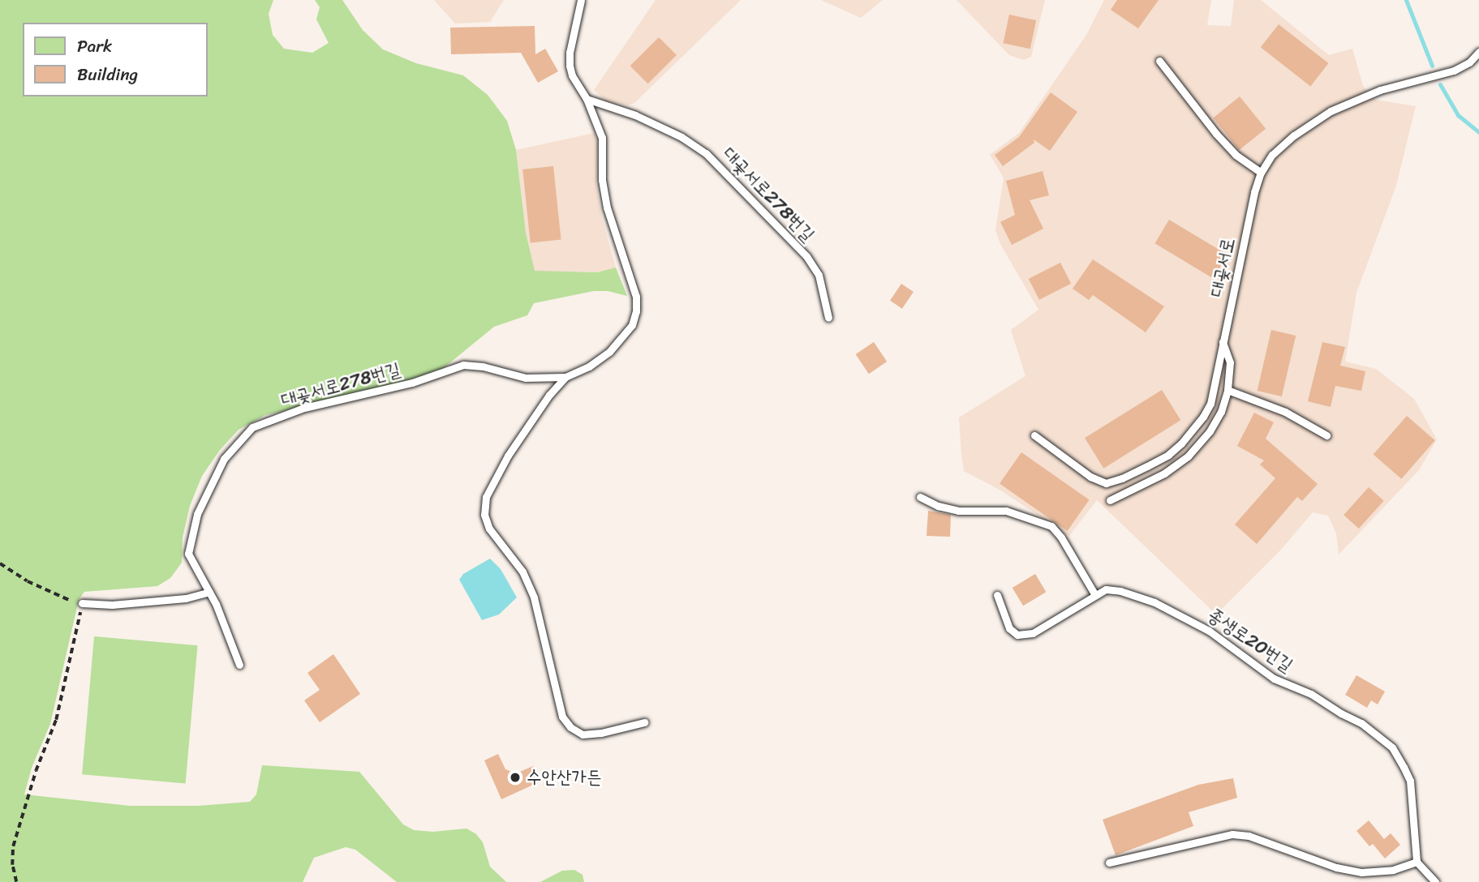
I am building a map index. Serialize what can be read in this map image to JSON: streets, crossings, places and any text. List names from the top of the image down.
{
  "streets": {
    "lane": ["대곶서로278번길", "대곶서로", "종생로20번길"]
  },
  "places": ["수안산가든"],
  "legend": ["Park", "Building"]
}
